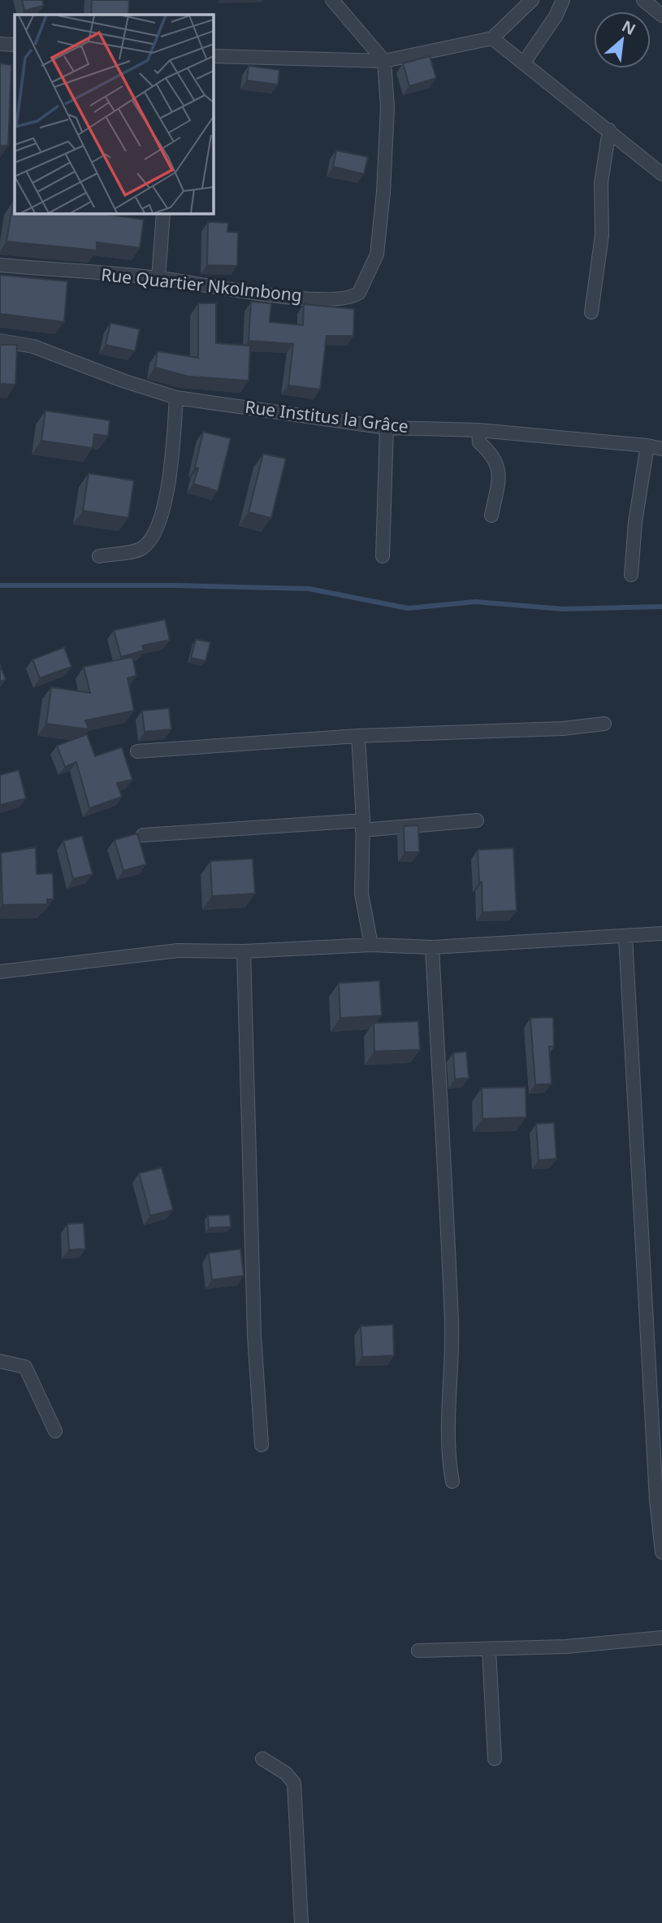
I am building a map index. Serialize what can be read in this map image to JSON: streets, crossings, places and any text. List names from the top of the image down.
{
  "streets": {
    "street": ["Rue Quartier Nkolmbong", "Rue Institus la Grâce"]
  },
  "north": "top right"
}
